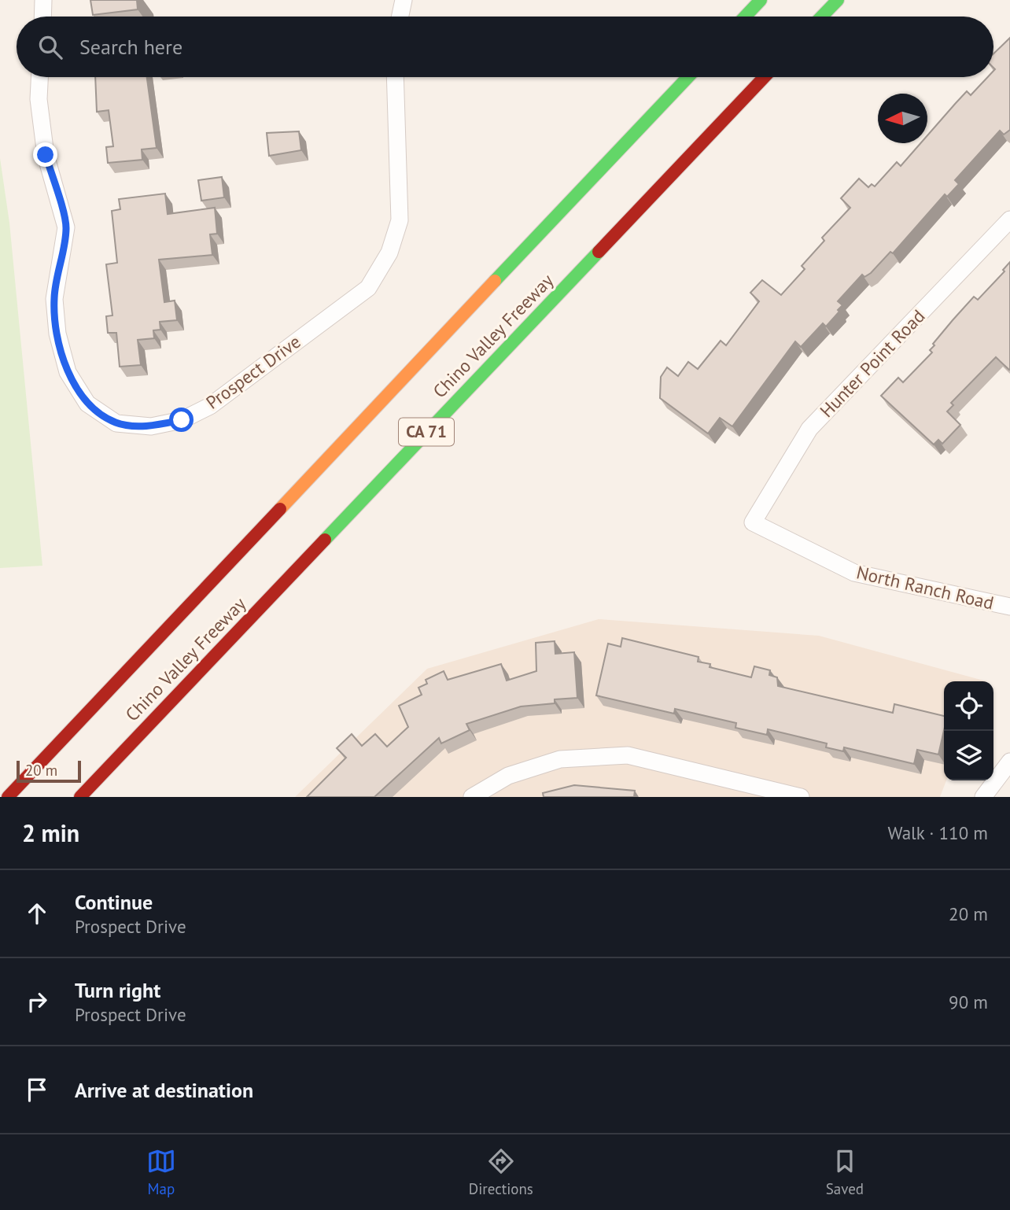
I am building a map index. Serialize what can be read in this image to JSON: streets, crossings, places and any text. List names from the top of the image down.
{
  "streets": {
    "highway": ["Chino Valley Freeway", "CA 71"],
    "street": ["Hunter Point Road", "Prospect Drive", "North Ranch Road"]
  },
  "crossings": [
    ["Hunter Point Road", "North Ranch Road"]
  ],
  "scale_bar": "20 m",
  "north": "left",
  "page": {
    "search": "Search here",
    "scale": "20 m",
    "heading": ["2 min", "Walk · 110 m"],
    "list": [
      ["Continue", "Prospect Drive", "20 m"],
      ["Turn right", "Prospect Drive", "90 m"],
      "Arrive at destination"
    ],
    "nav": ["Map", "Directions", "Saved"]
  }
}
